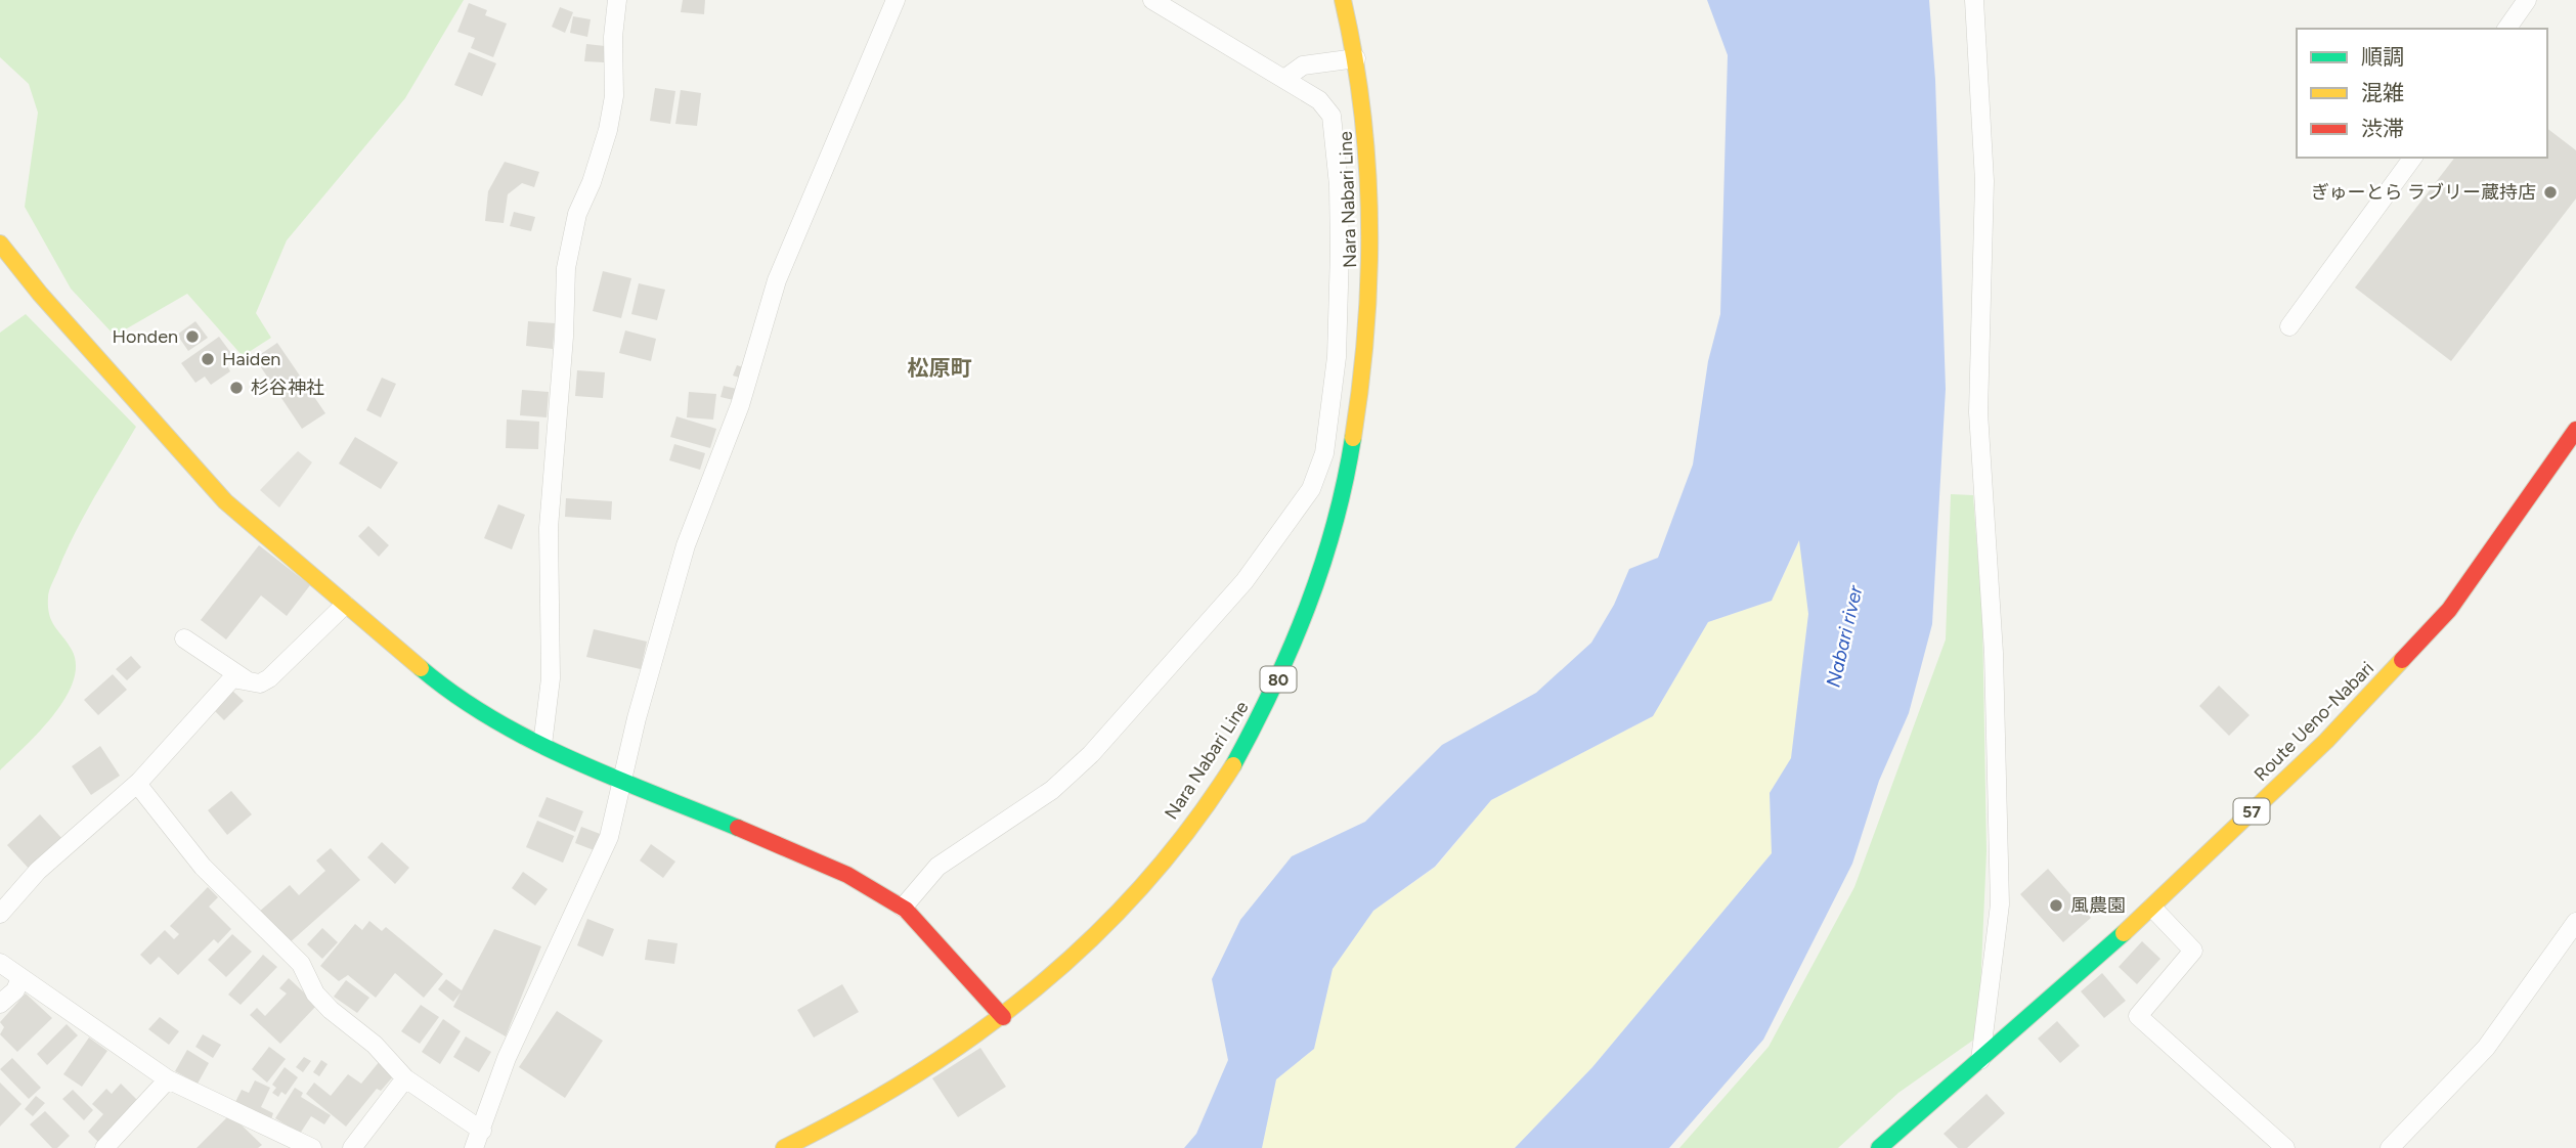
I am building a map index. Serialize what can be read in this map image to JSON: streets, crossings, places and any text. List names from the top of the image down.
{
  "streets": {
    "main road": [
      "Nara Nabari Line",
      "80",
      "Route Ueno-Nabari",
      "57"
    ]
  },
  "districts": ["松原町"],
  "water": ["Nabari river"],
  "places": [
    "ぎゅーとら ラブリー蔵持店",
    "Honden",
    "Haiden",
    "杉谷神社",
    "風農園"
  ],
  "legend": ["順調", "混雑", "渋滞"]
}
